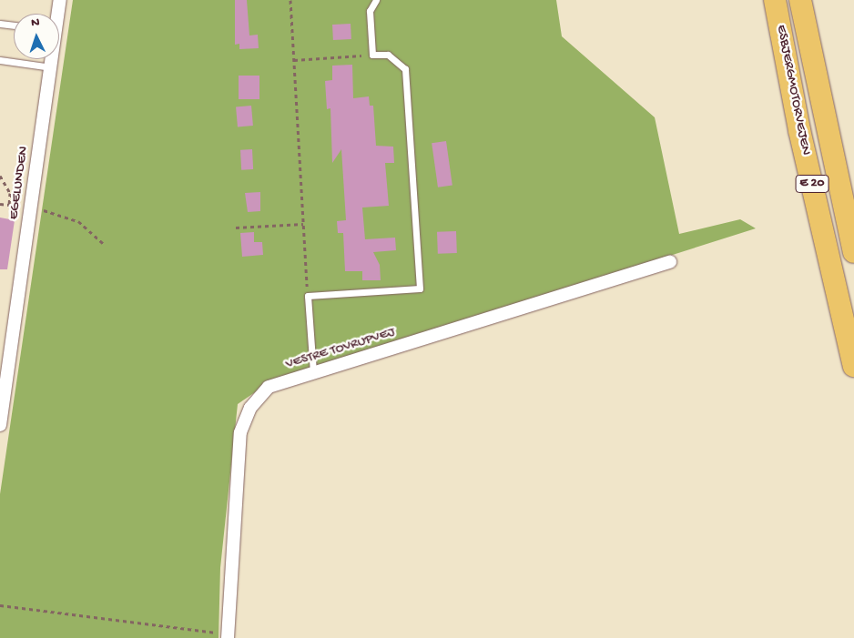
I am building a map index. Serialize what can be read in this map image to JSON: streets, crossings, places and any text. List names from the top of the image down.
{
  "streets": {
    "highway": ["ESBJERGMOTORVEJEN", "E 20"],
    "street": ["EGELUNDEN", "VESTRE TOVRUPVEJ"]
  },
  "north": "top"
}
